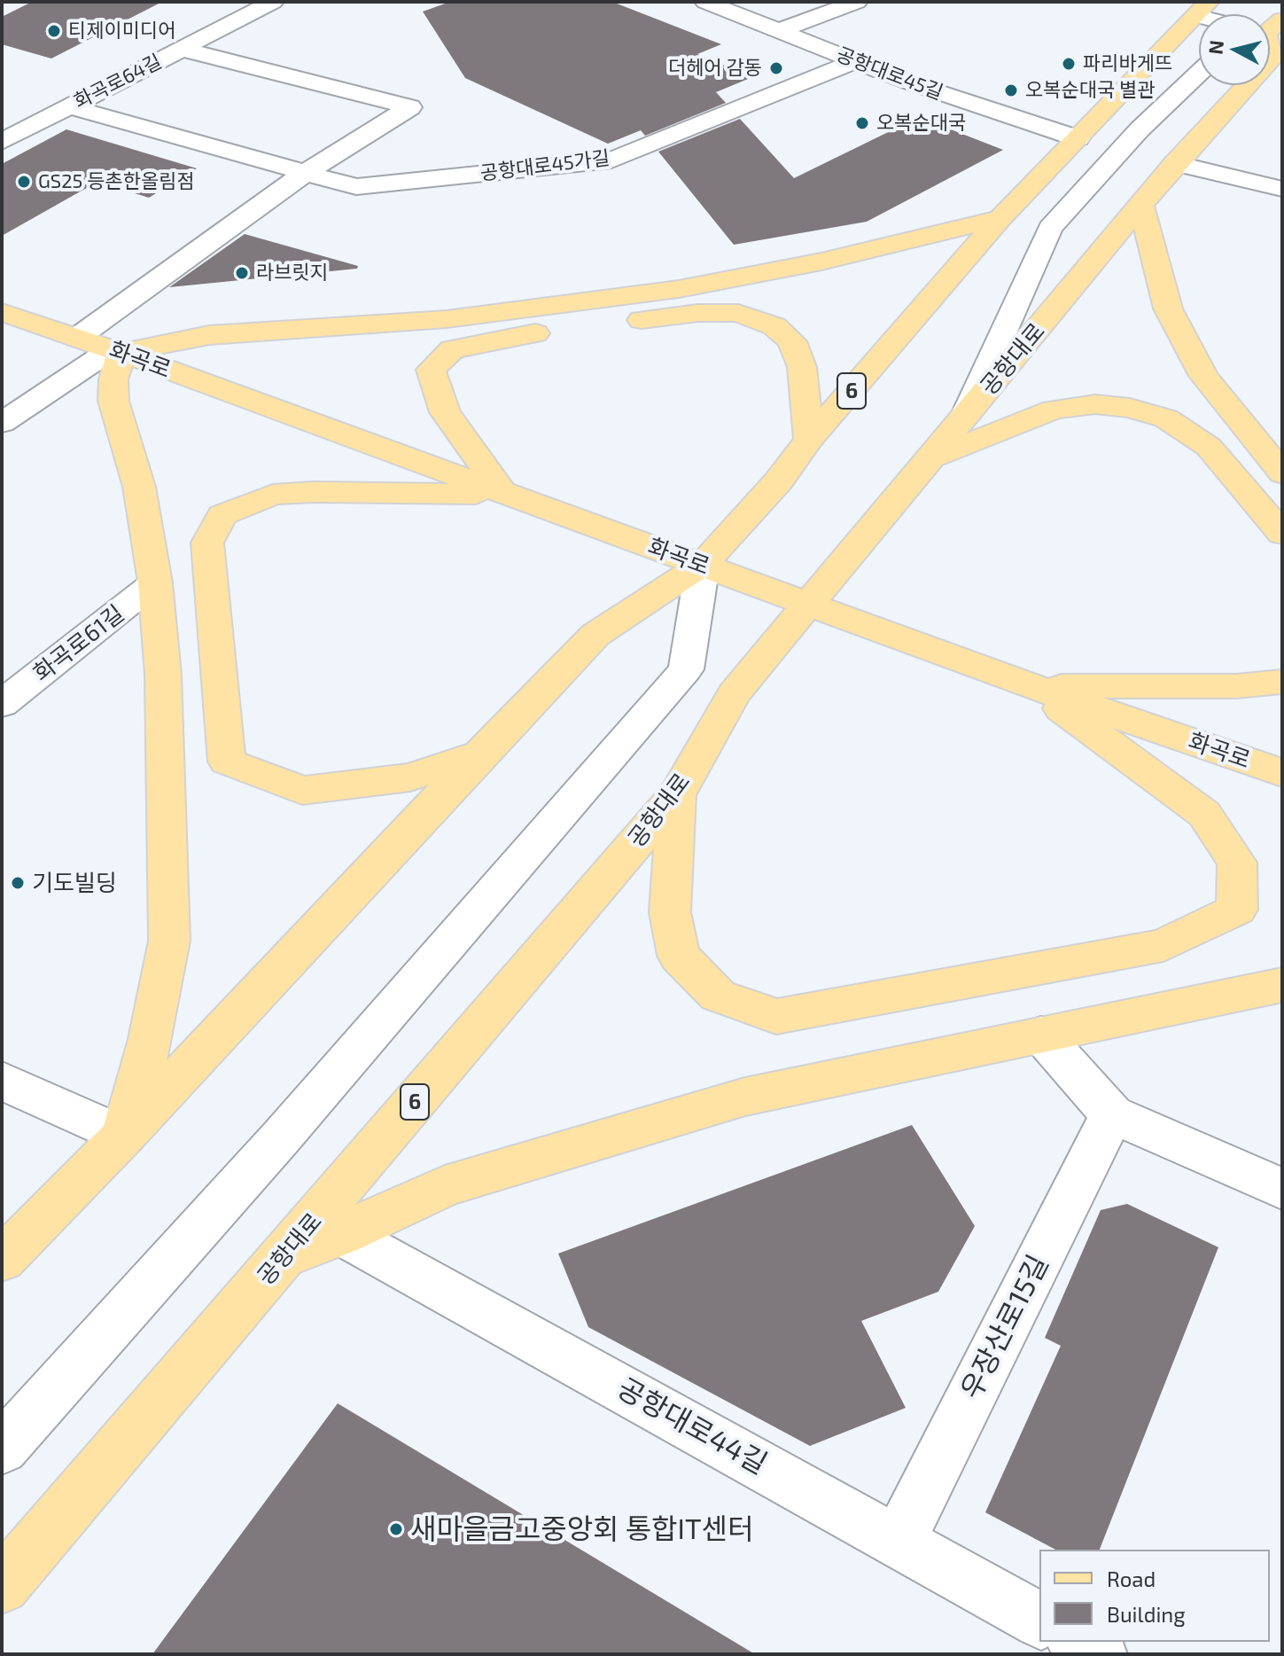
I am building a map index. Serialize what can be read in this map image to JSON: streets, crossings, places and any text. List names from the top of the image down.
{
  "streets": {
    "main road": ["공항대로", "화곡로", "6"],
    "street": [
      "공항대로45길",
      "화곡로64길",
      "공항대로45가길",
      "화곡로61길",
      "우장산로15길",
      "공항대로44길"
    ]
  },
  "crossings": [
    ["공항대로45길", "공항대로45가길"],
    ["공항대로45길", "6"],
    ["화곡로64길", "공항대로45가길"],
    ["공항대로45가길", "화곡로"],
    ["공항대로", "화곡로"],
    ["화곡로", "6"],
    ["우장산로15길", "공항대로44길"]
  ],
  "places": [
    "티제이미디어",
    "파리바게뜨",
    "더헤어 감동",
    "오복순대국 별관",
    "오복순대국",
    "GS25 등촌한올림점",
    "라브릿지",
    "기도빌딩",
    "새마을금고중앙회 통합IT센터"
  ],
  "legend": ["Road", "Building"],
  "north": "left"
}
